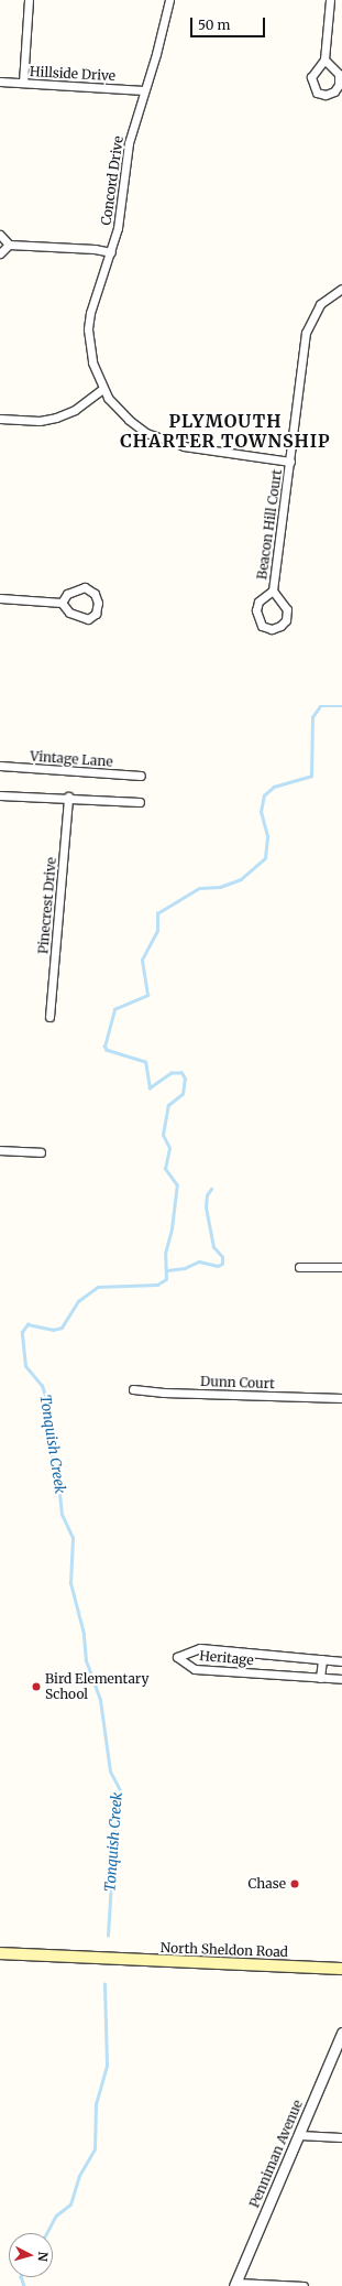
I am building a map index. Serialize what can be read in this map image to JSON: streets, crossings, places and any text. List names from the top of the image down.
{
  "streets": {
    "main road": ["North Sheldon Road"],
    "street": [
      "Hillside Drive",
      "Concord Drive",
      "Beacon Hill Court",
      "Vintage Lane",
      "Pinecrest Drive",
      "Dunn Court",
      "Heritage",
      "Penniman Avenue"
    ]
  },
  "crossings": [
    ["Hillside Drive", "Concord Drive"]
  ],
  "districts": ["PLYMOUTH CHARTER TOWNSHIP"],
  "water": ["Tonquish Creek"],
  "places": ["Bird Elementary School", "Chase"],
  "scale_bar": "50 m",
  "north": "right"
}
